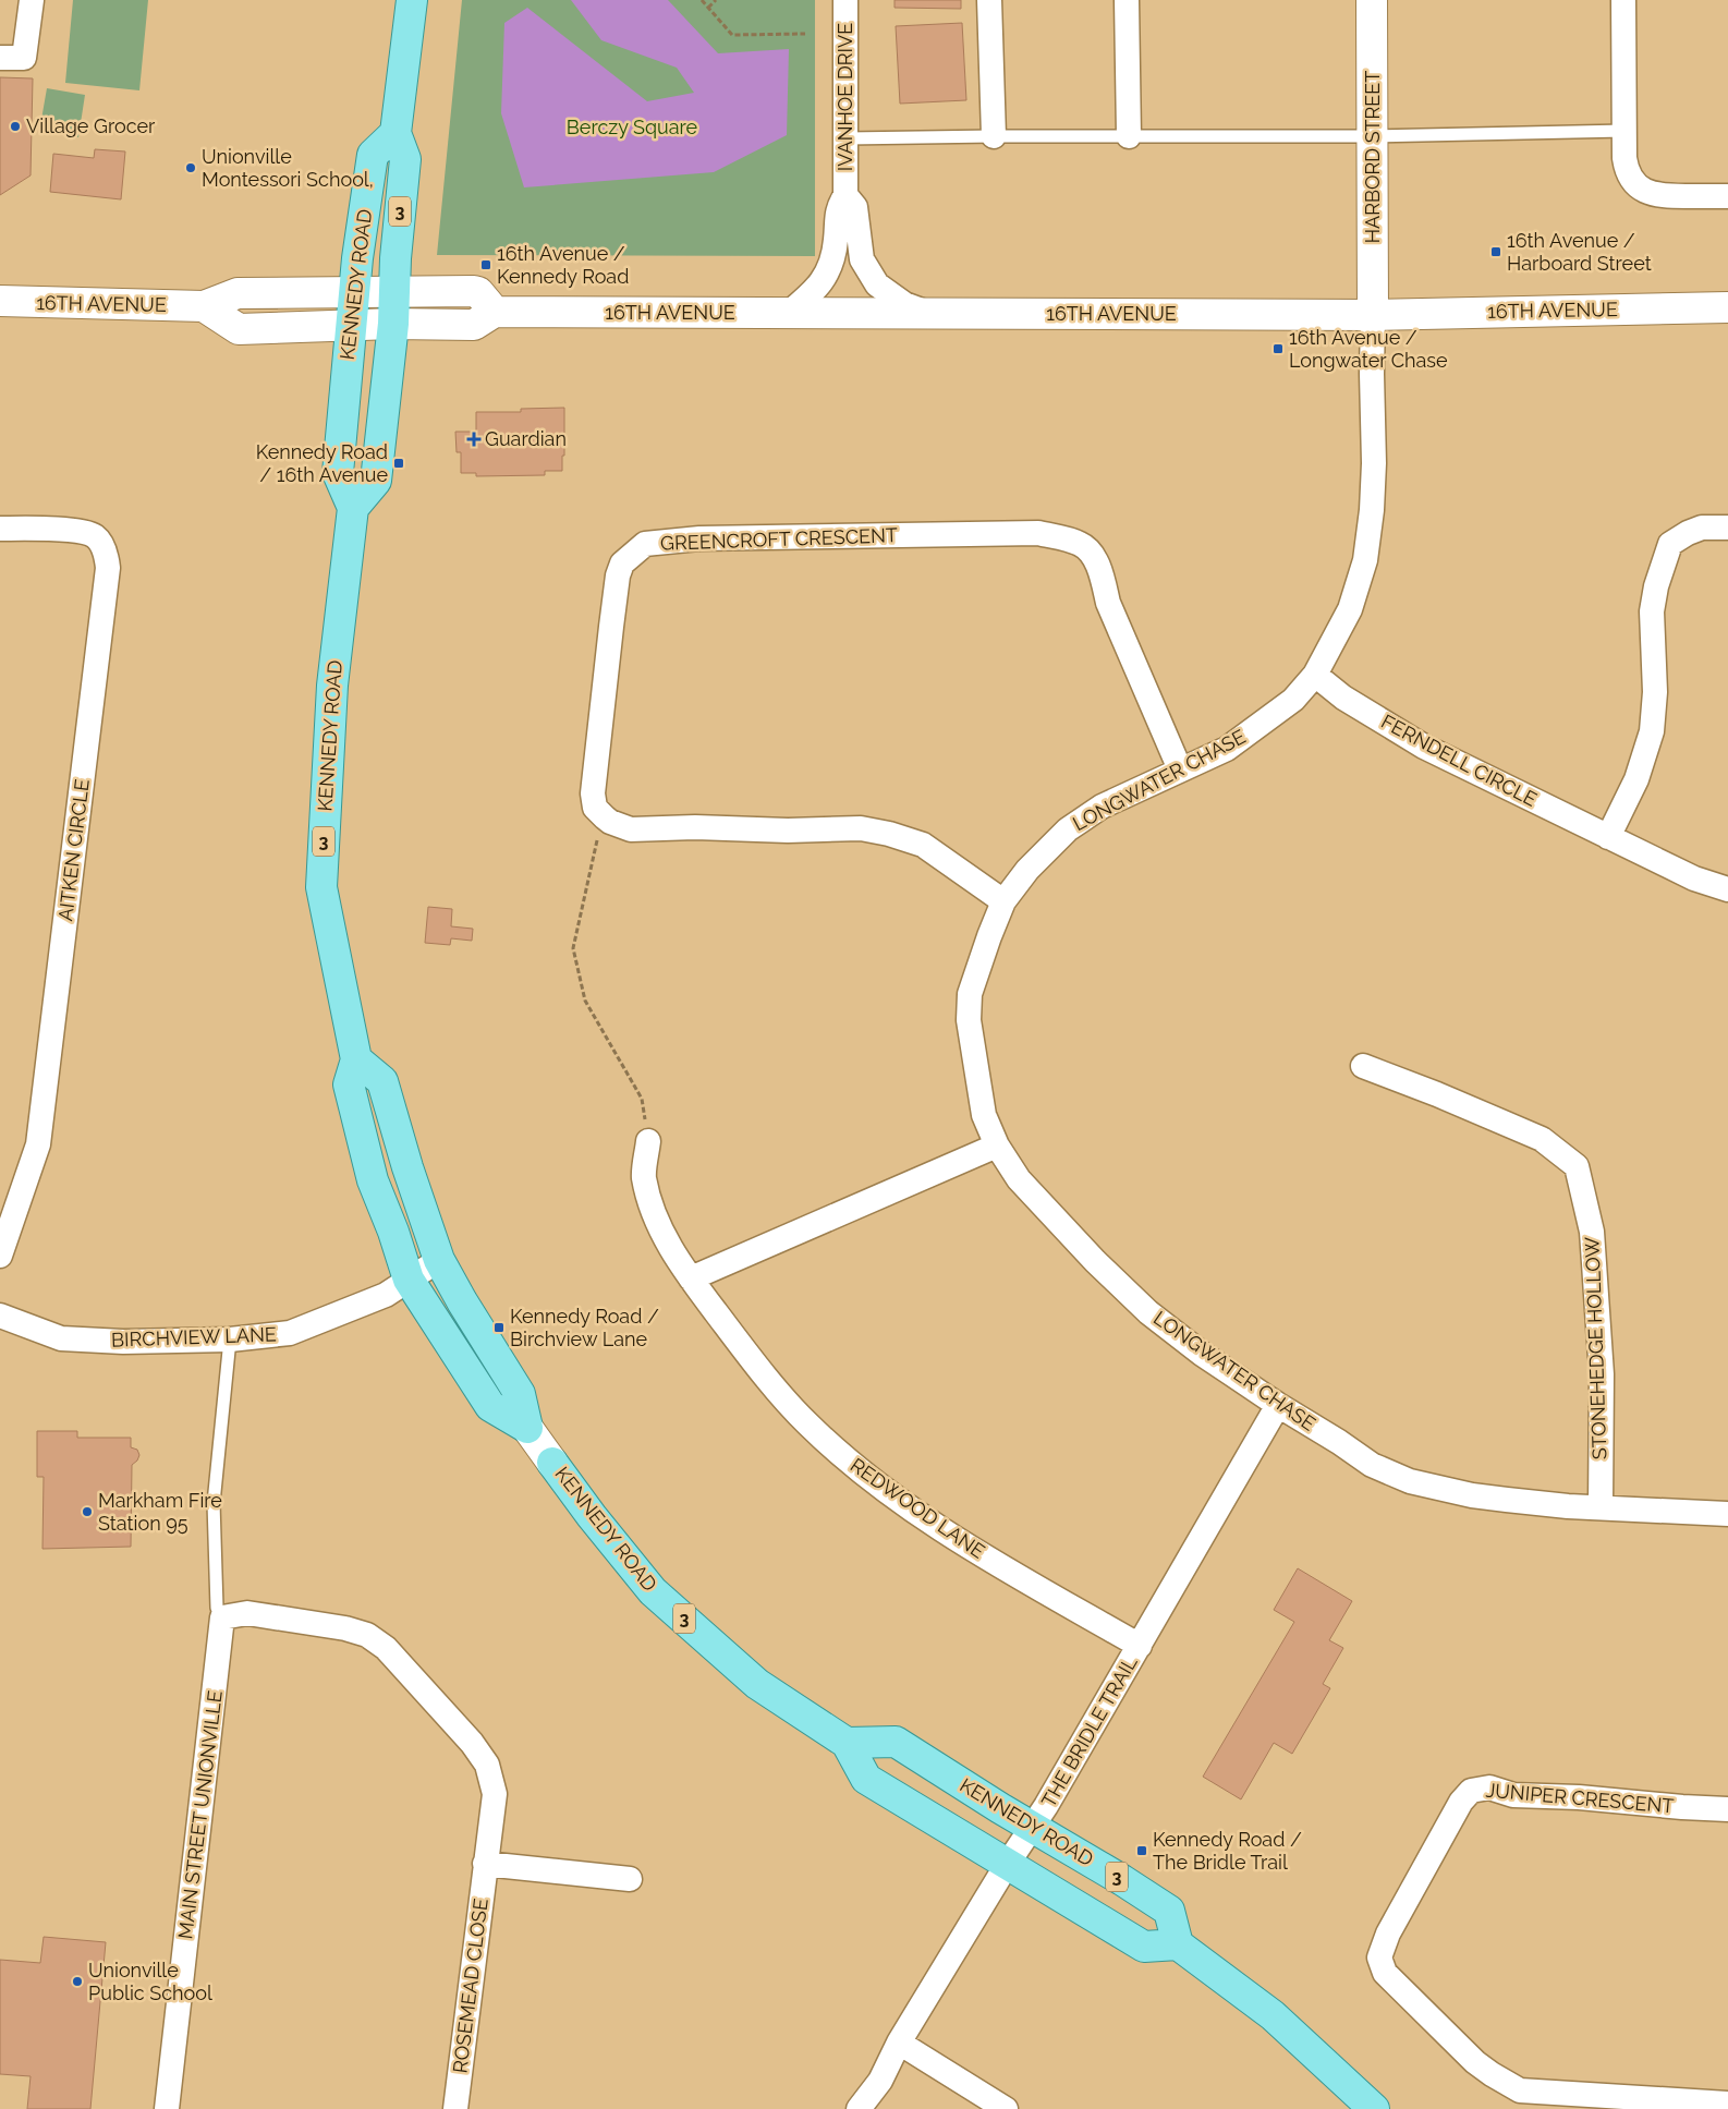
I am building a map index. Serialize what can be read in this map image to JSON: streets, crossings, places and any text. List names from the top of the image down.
{
  "streets": {
    "main road": [
      "HARBORD STREET",
      "3",
      "KENNEDY ROAD",
      "16TH AVENUE"
    ],
    "street": [
      "IVANHOE DRIVE",
      "GREENCROFT CRESCENT",
      "FERNDELL CIRCLE",
      "LONGWATER CHASE",
      "AITKEN CIRCLE",
      "BIRCHVIEW LANE",
      "STONEHEDGE HOLLOW",
      "REDWOOD LANE",
      "THE BRIDLE TRAIL",
      "JUNIPER CRESCENT",
      "MAIN STREET UNIONVILLE",
      "ROSEMEAD CLOSE"
    ]
  },
  "crossings": [
    ["IVANHOE DRIVE", "16TH AVENUE"],
    ["HARBORD STREET", "16TH AVENUE"],
    ["HARBORD STREET", "LONGWATER CHASE"],
    ["KENNEDY ROAD", "16TH AVENUE"],
    ["KENNEDY ROAD", "BIRCHVIEW LANE"],
    ["KENNEDY ROAD", "THE BRIDLE TRAIL"],
    ["16TH AVENUE", "LONGWATER CHASE"],
    ["GREENCROFT CRESCENT", "LONGWATER CHASE"],
    ["FERNDELL CIRCLE", "LONGWATER CHASE"],
    ["LONGWATER CHASE", "STONEHEDGE HOLLOW"],
    ["LONGWATER CHASE", "THE BRIDLE TRAIL"],
    ["REDWOOD LANE", "THE BRIDLE TRAIL"],
    ["MAIN STREET UNIONVILLE", "ROSEMEAD CLOSE"]
  ],
  "parks": ["Berczy Square"],
  "places": {
    "other": [
      "Village Grocer",
      "Unionville Montessori School,",
      "Markham Fire Station 95",
      "Unionville Public School"
    ],
    "transit": [
      "16th Avenue / Harboard Street",
      "16th Avenue / Kennedy Road",
      "16th Avenue / Longwater Chase",
      "Kennedy Road / 16th Avenue",
      "Kennedy Road / Birchview Lane",
      "Kennedy Road / The Bridle Trail"
    ],
    "health": ["Guardian"]
  }
}
